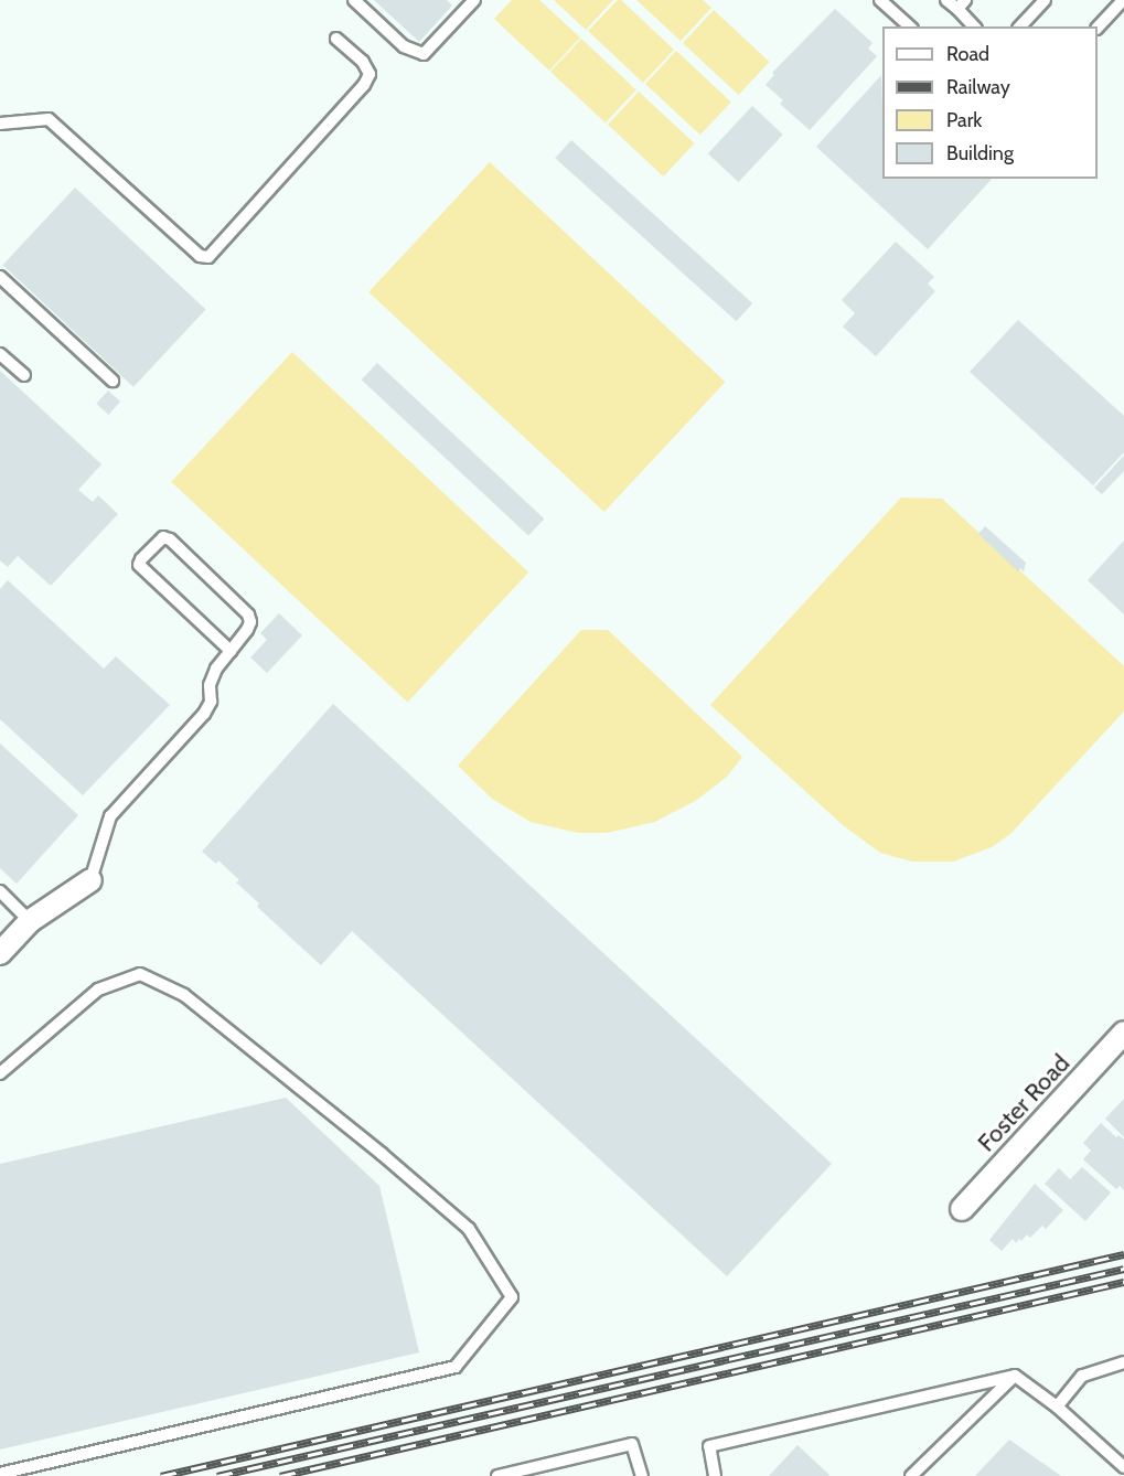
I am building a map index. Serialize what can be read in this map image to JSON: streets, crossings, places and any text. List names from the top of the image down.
{
  "streets": {
    "street": ["Foster Road"]
  },
  "legend": [
    "Road",
    "Railway",
    "Park",
    "Building"
  ]
}
